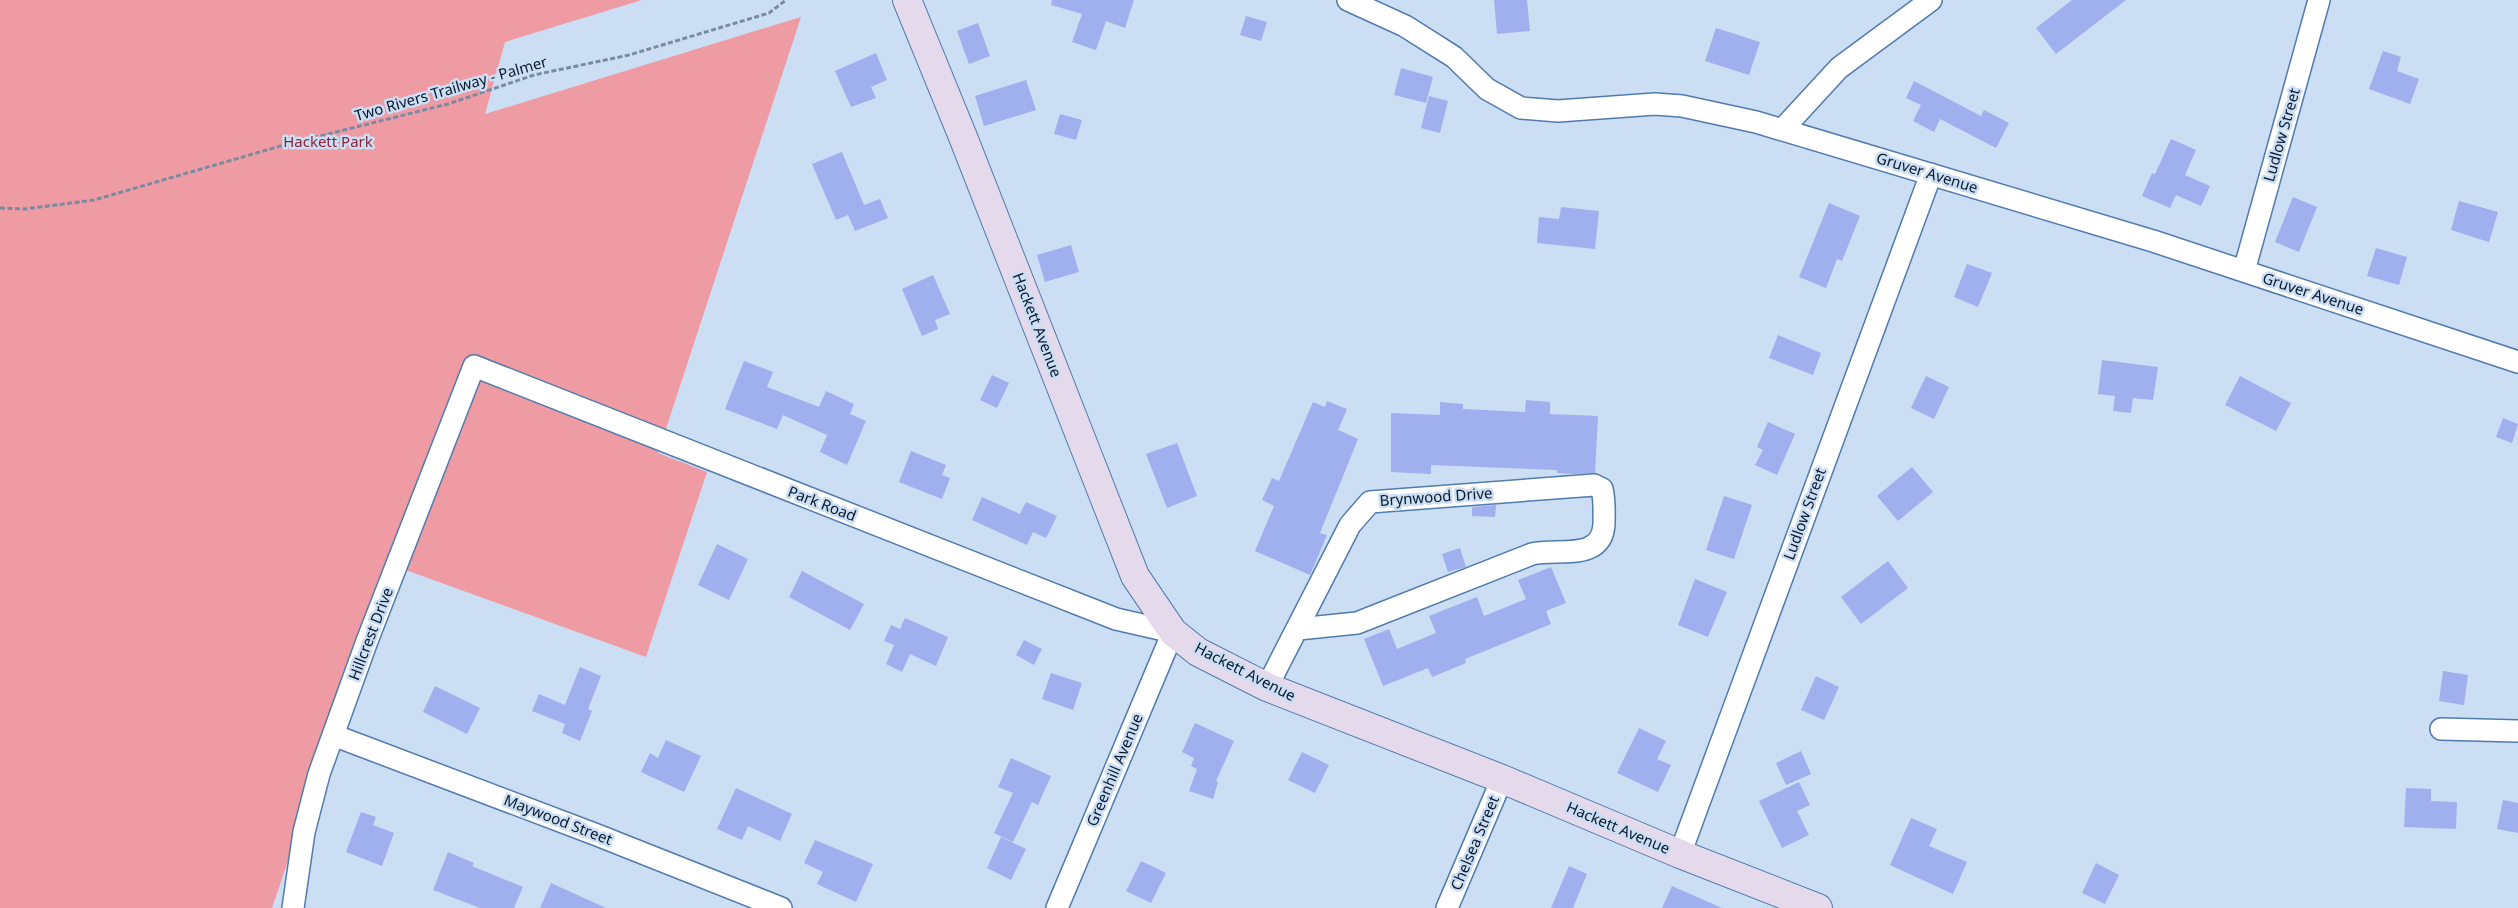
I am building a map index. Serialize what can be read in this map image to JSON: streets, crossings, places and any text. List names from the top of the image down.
{
  "streets": {
    "main road": ["Hackett Avenue"],
    "street": [
      "Ludlow Street",
      "Gruver Avenue",
      "Brynwood Drive",
      "Park Road",
      "Hillcrest Drive",
      "Greenhill Avenue",
      "Maywood Street",
      "Chelsea Street"
    ],
    "path": ["Two Rivers Trailway - Palmer"]
  },
  "crossings": [
    ["Ludlow Street", "Gruver Avenue"],
    ["Ludlow Street", "Hackett Avenue"],
    ["Hackett Avenue", "Brynwood Drive"],
    ["Hackett Avenue", "Park Road"],
    ["Hackett Avenue", "Greenhill Avenue"],
    ["Hackett Avenue", "Chelsea Street"],
    ["Park Road", "Hillcrest Drive"],
    ["Park Road", "Greenhill Avenue"],
    ["Hillcrest Drive", "Maywood Street"]
  ],
  "parks": ["Hackett Park"]
}
